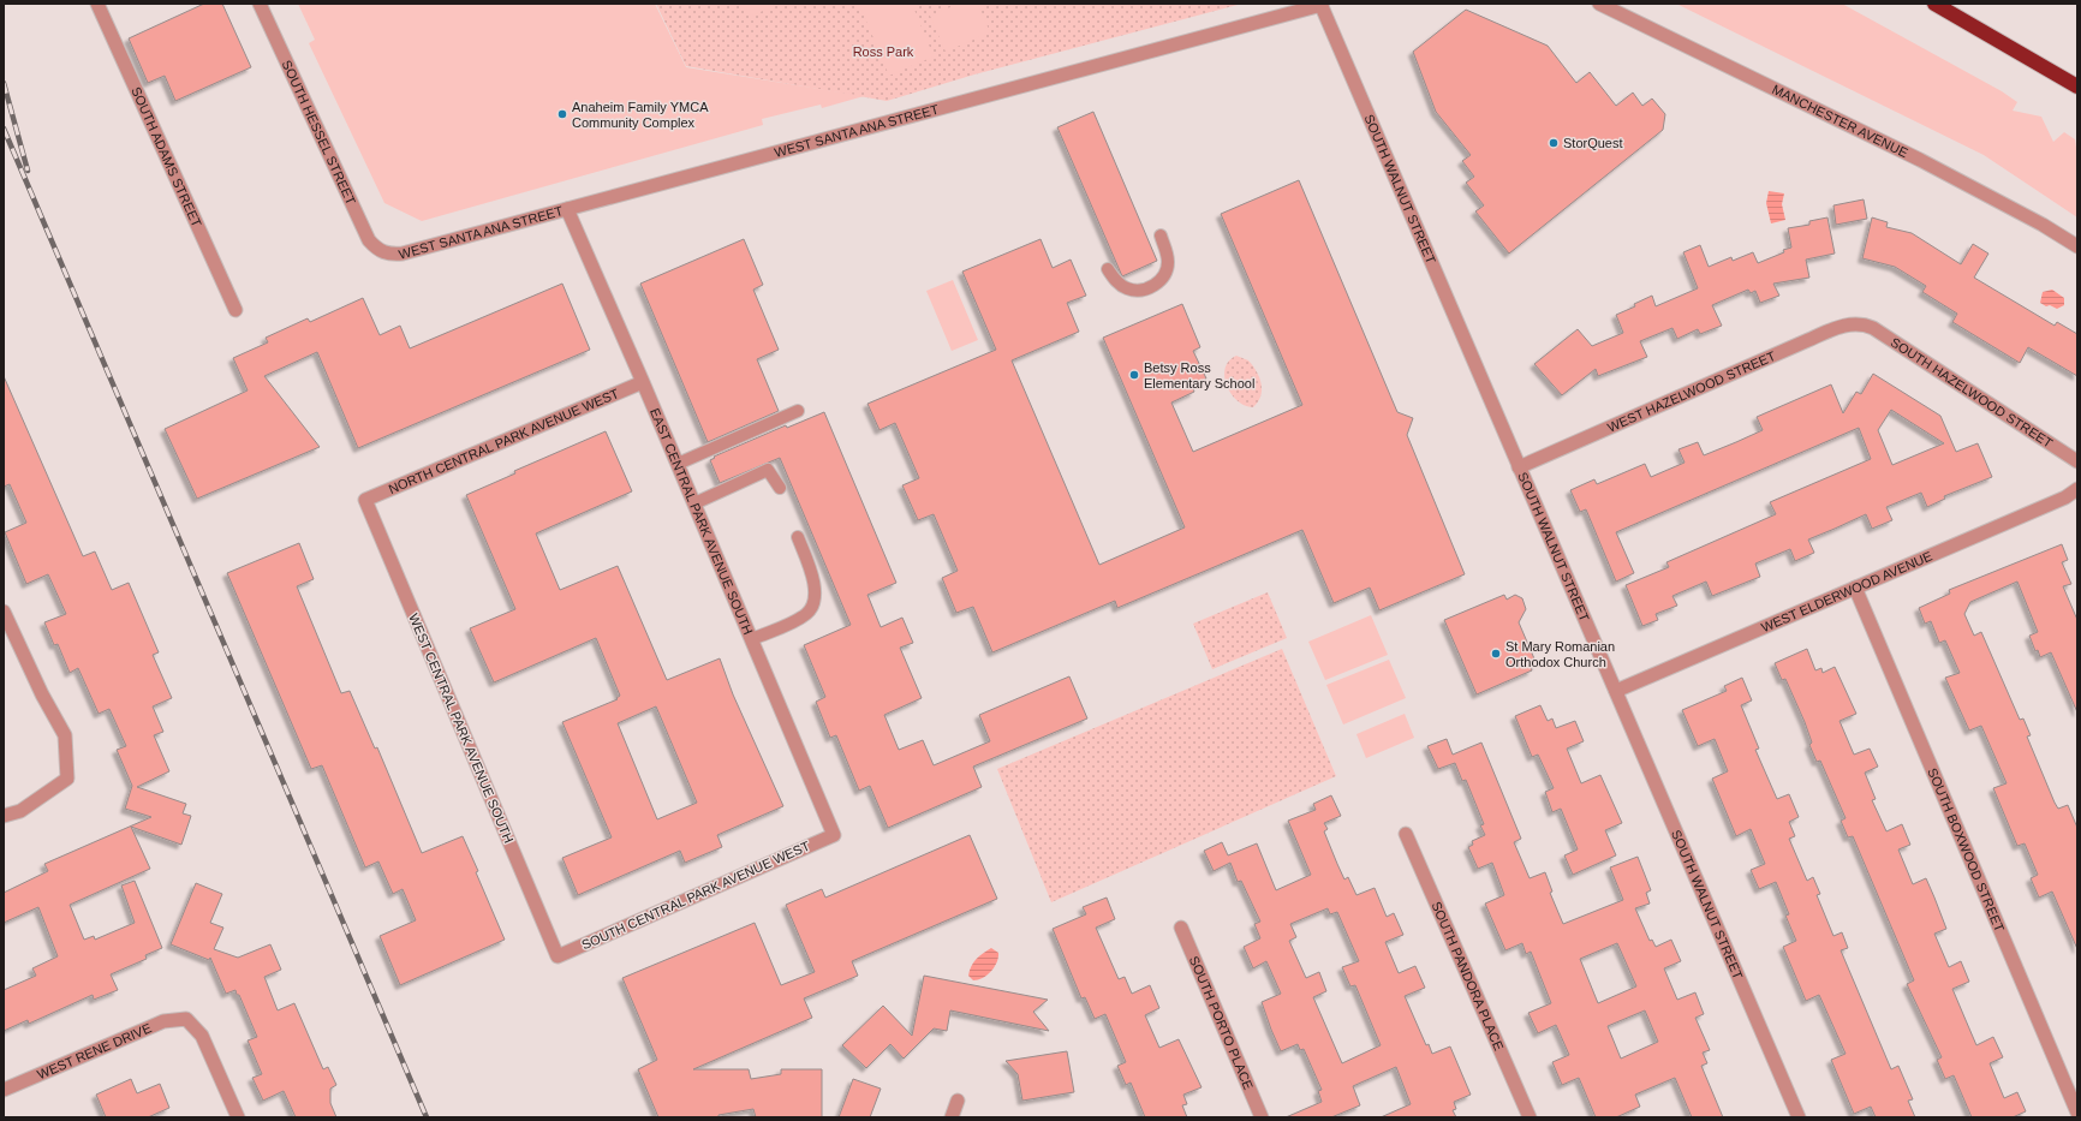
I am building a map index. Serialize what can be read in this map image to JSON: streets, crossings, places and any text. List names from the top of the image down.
{
  "streets": {
    "street": [
      "MANCHESTER AVENUE",
      "WEST SANTA ANA STREET",
      "SOUTH HESSEL STREET",
      "SOUTH ADAMS STREET",
      "SOUTH WALNUT STREET",
      "WEST HAZELWOOD STREET",
      "SOUTH HAZELWOOD STREET",
      "NORTH CENTRAL PARK AVENUE WEST",
      "EAST CENTRAL PARK AVENUE SOUTH",
      "WEST ELDERWOOD AVENUE",
      "WEST CENTRAL PARK AVENUE SOUTH",
      "SOUTH BOXWOOD STREET",
      "SOUTH CENTRAL PARK AVENUE WEST",
      "SOUTH PANDORA PLACE",
      "SOUTH PORTO PLACE",
      "WEST RENE DRIVE"
    ]
  },
  "crossings": [
    ["WEST SANTA ANA STREET", "SOUTH HESSEL STREET"],
    ["WEST SANTA ANA STREET", "SOUTH WALNUT STREET"],
    ["WEST SANTA ANA STREET", "EAST CENTRAL PARK AVENUE SOUTH"],
    ["SOUTH WALNUT STREET", "WEST HAZELWOOD STREET"],
    ["SOUTH WALNUT STREET", "WEST ELDERWOOD AVENUE"],
    ["WEST HAZELWOOD STREET", "SOUTH HAZELWOOD STREET"],
    ["NORTH CENTRAL PARK AVENUE WEST", "EAST CENTRAL PARK AVENUE SOUTH"],
    ["NORTH CENTRAL PARK AVENUE WEST", "WEST CENTRAL PARK AVENUE SOUTH"],
    ["EAST CENTRAL PARK AVENUE SOUTH", "SOUTH CENTRAL PARK AVENUE WEST"],
    ["WEST ELDERWOOD AVENUE", "SOUTH BOXWOOD STREET"],
    ["WEST CENTRAL PARK AVENUE SOUTH", "SOUTH CENTRAL PARK AVENUE WEST"]
  ],
  "parks": ["Ross Park"],
  "places": [
    "Anaheim Family YMCA Community Complex",
    "StorQuest",
    "Betsy Ross Elementary School",
    "St Mary Romanian Orthodox Church"
  ]
}
